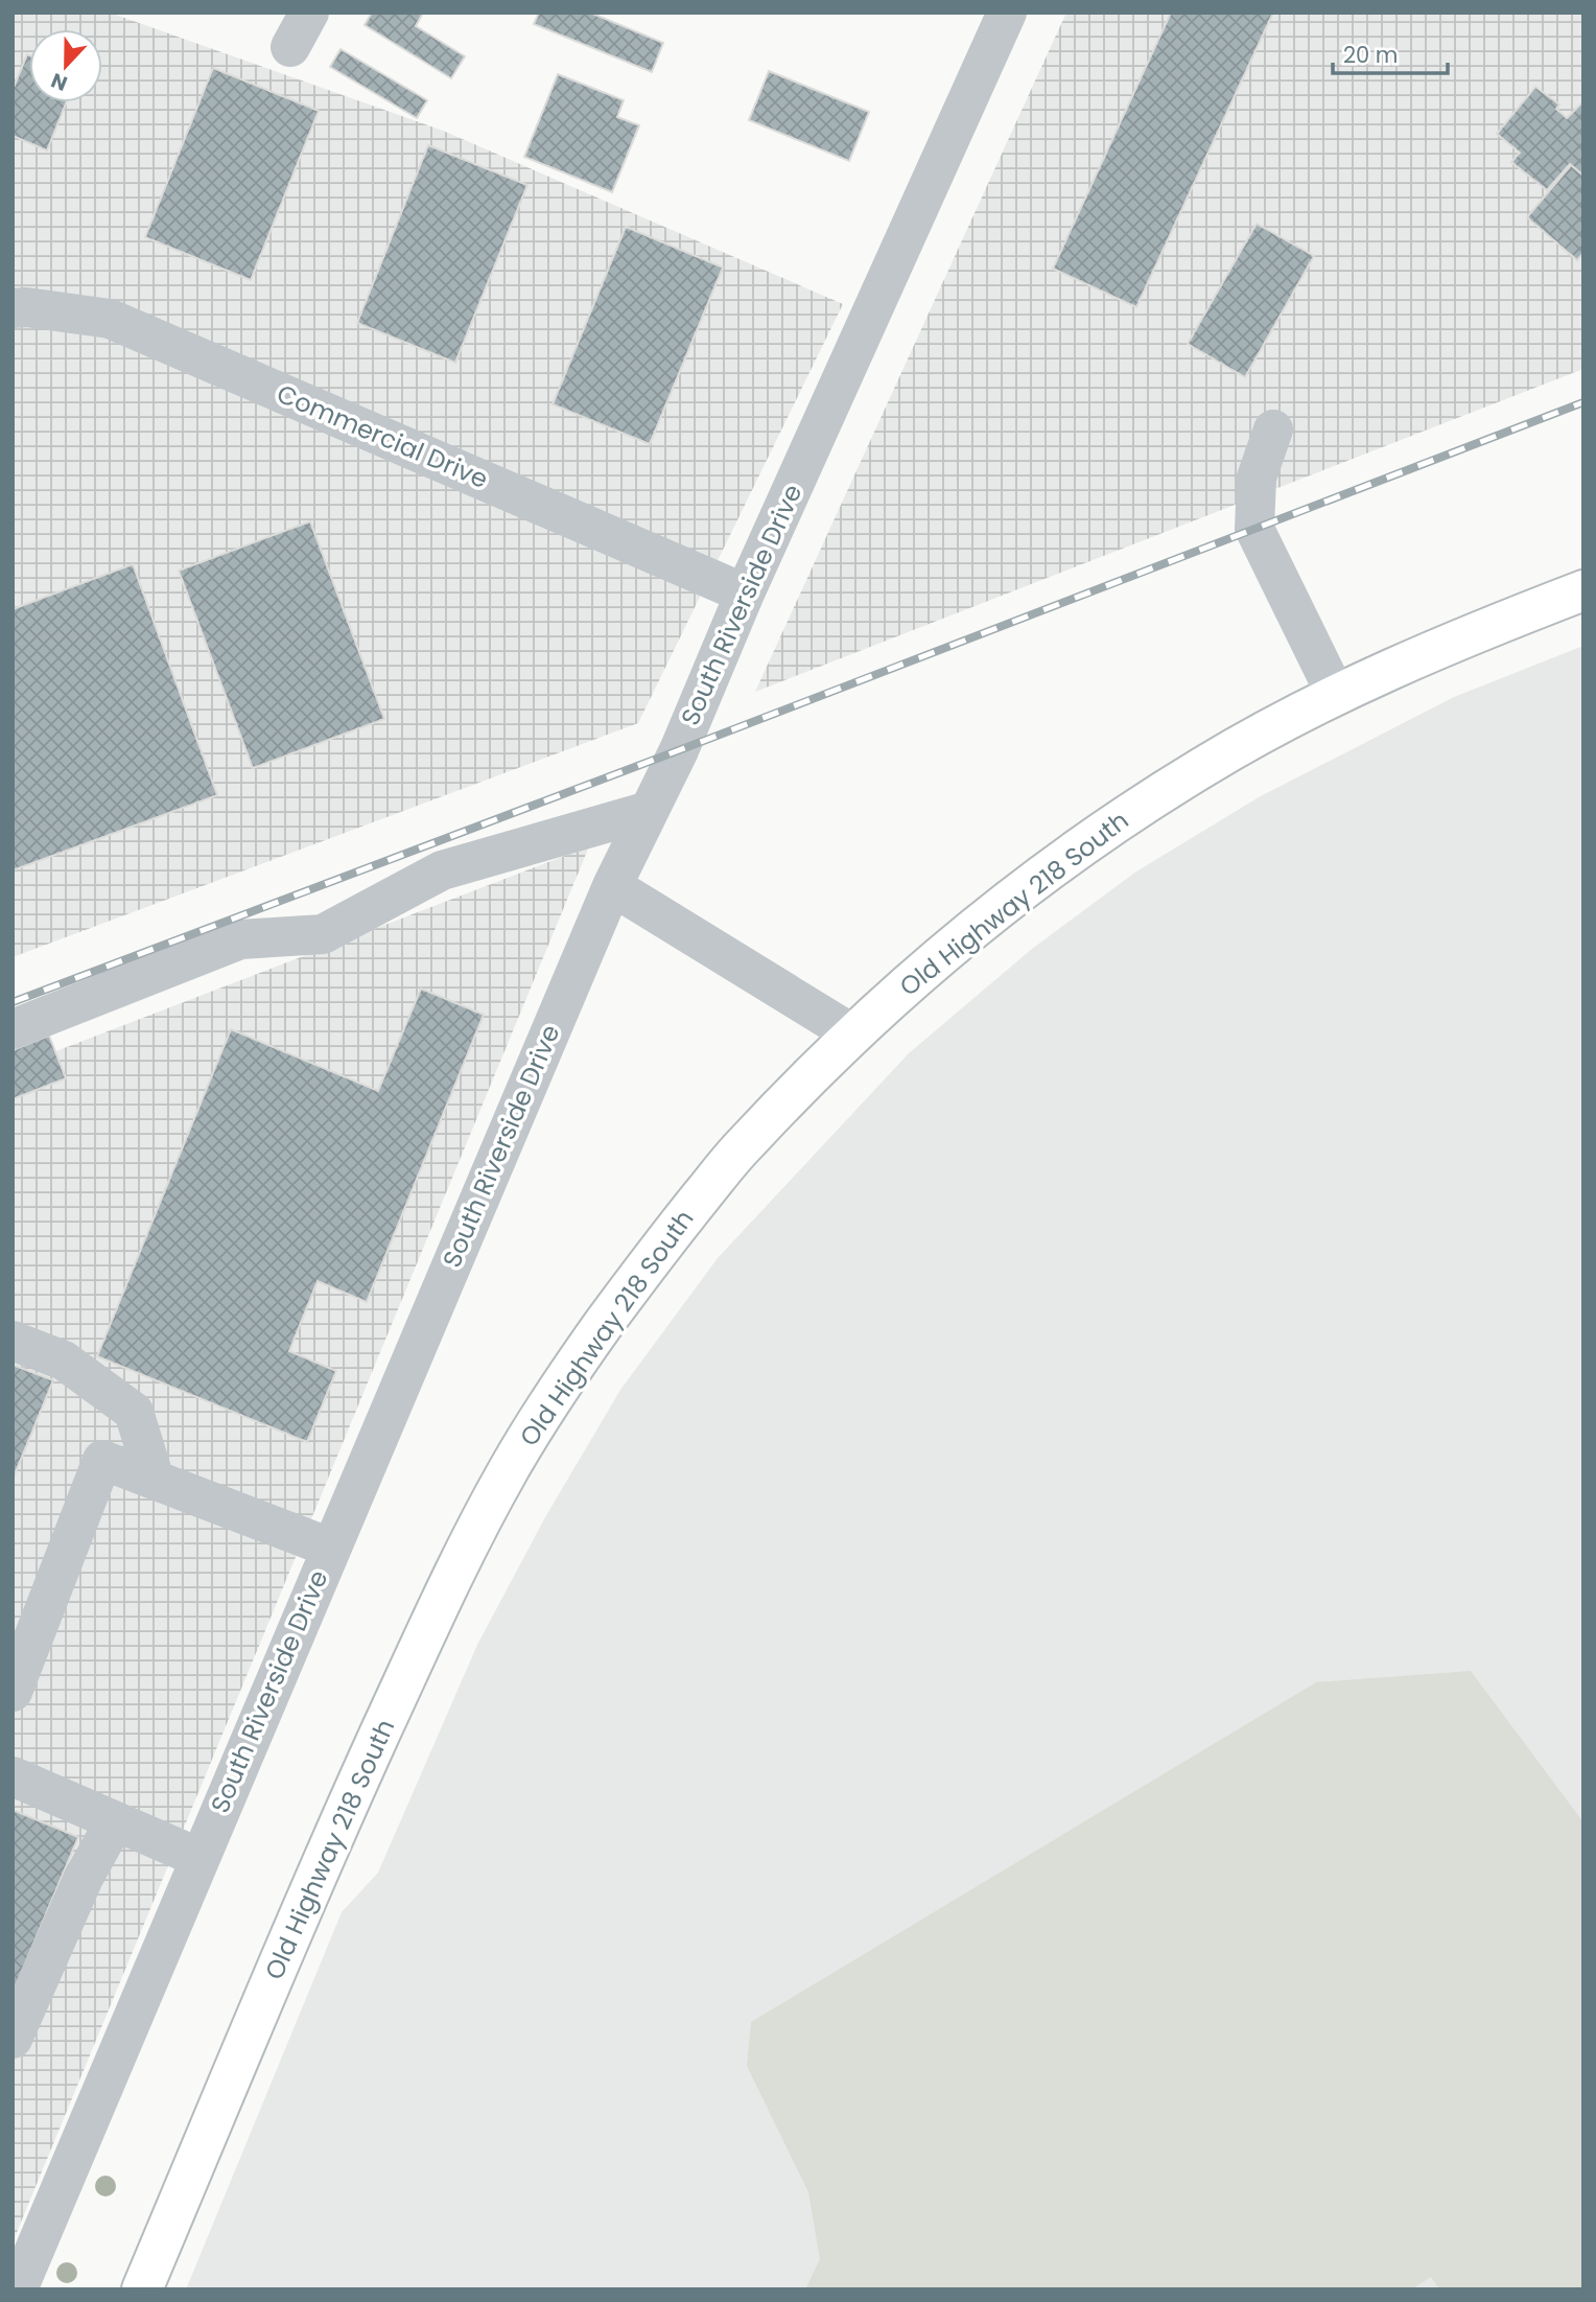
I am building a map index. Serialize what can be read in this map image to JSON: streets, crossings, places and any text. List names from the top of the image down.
{
  "streets": {
    "main road": ["Old Highway 218 South"],
    "street": ["Commercial Drive", "South Riverside Drive"]
  },
  "crossings": [
    ["Commercial Drive", "South Riverside Drive"]
  ],
  "scale_bar": "20 m",
  "north": "bottom"
}
